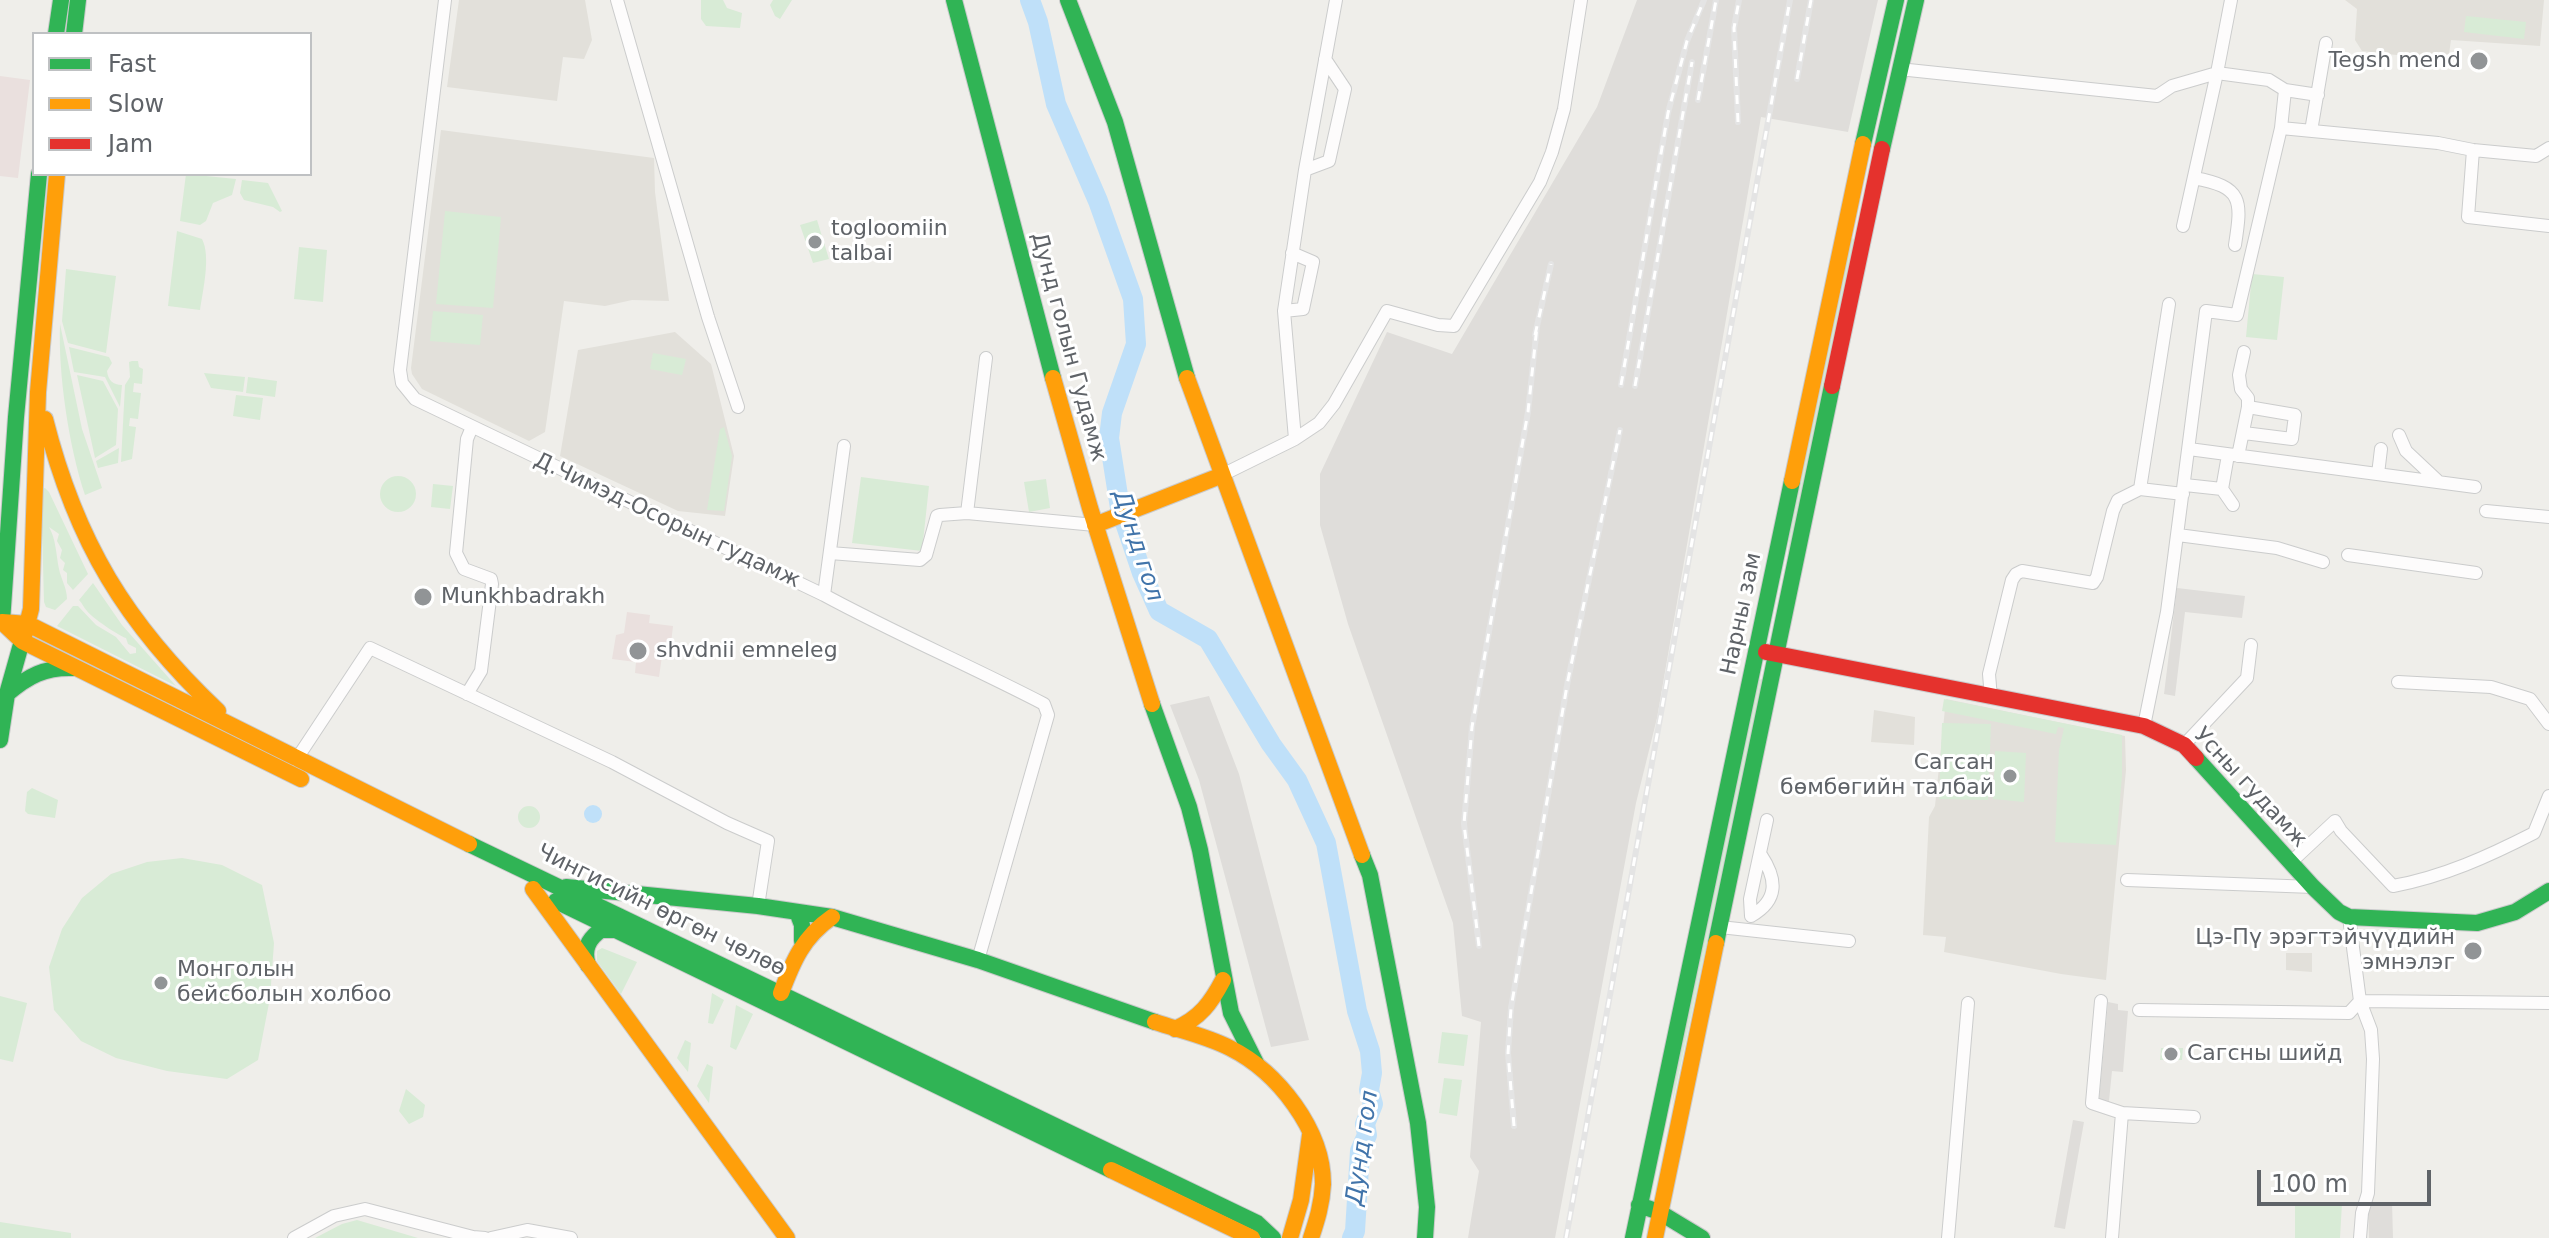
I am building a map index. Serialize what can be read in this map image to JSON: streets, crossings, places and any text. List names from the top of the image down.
{
  "streets": {
    "main road": [
      "Дунд голын Гудамж",
      "Нарны зам",
      "Усны гудамж",
      "Чингисийн өргөн чөлөө"
    ],
    "street": ["Д.Чимэд-Осорын гудамж"]
  },
  "crossings": [
    ["Нарны зам", "Усны гудамж"]
  ],
  "water": ["Дунд гол"],
  "places": [
    "Tegsh mend",
    "togloomiin talbai",
    "Munkhbadrakh",
    "shvdnii emneleg",
    "Сагсан бөмбөгийн талбай",
    "Цэ-Пү эрэгтэйчүүдийн эмнэлэг",
    "Монголын бейсболын холбоо",
    "Сагсны шийд"
  ],
  "legend": ["Fast", "Slow", "Jam"],
  "scale_bar": "100 m"
}
